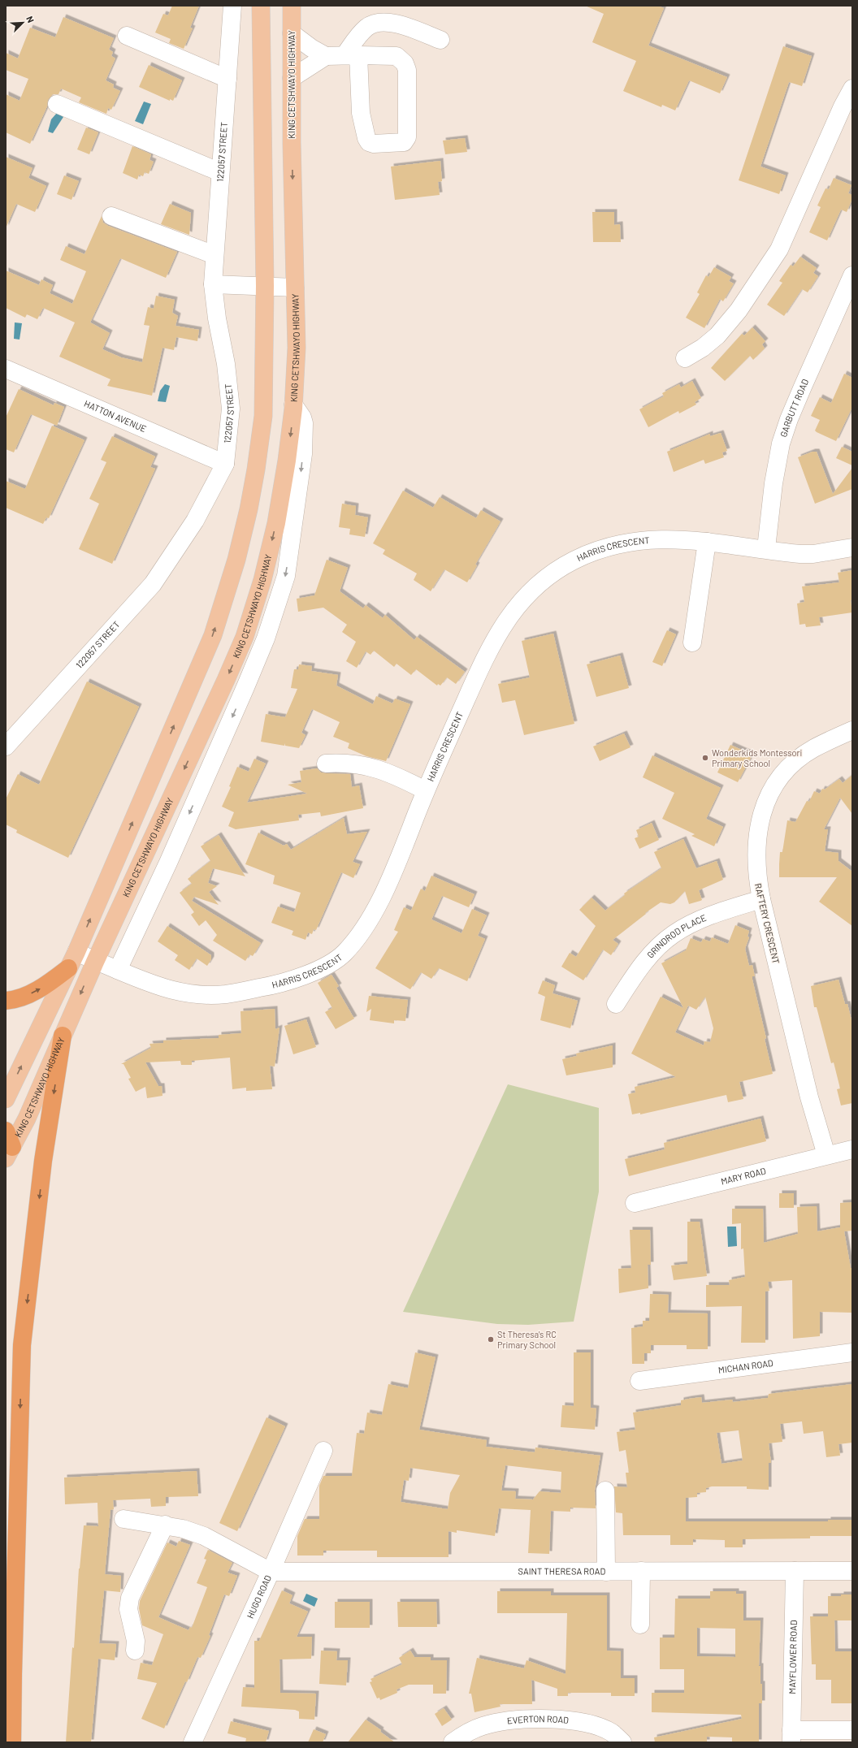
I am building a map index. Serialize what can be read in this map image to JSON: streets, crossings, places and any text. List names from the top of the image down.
{
  "streets": {
    "main road": ["KING CETSHWAYO HIGHWAY"],
    "street": [
      "122057 STREET",
      "GARBUTT ROAD",
      "HATTON AVENUE",
      "HARRIS CRESCENT",
      "RAFTERY CRESCENT",
      "GRINDROD PLACE",
      "MARY ROAD",
      "MICHAN ROAD",
      "SAINT THERESA ROAD",
      "HUGO ROAD",
      "MAYFLOWER ROAD",
      "EVERTON ROAD"
    ]
  },
  "crossings": [
    ["KING CETSHWAYO HIGHWAY", "HARRIS CRESCENT"],
    ["122057 STREET", "HATTON AVENUE"],
    ["GARBUTT ROAD", "HARRIS CRESCENT"],
    ["RAFTERY CRESCENT", "GRINDROD PLACE"],
    ["RAFTERY CRESCENT", "MARY ROAD"],
    ["SAINT THERESA ROAD", "HUGO ROAD"],
    ["SAINT THERESA ROAD", "MAYFLOWER ROAD"]
  ],
  "places": ["Wonderkids Montessori Primary School", "St Theresa's RC Primary School"],
  "north": "top right"
}
